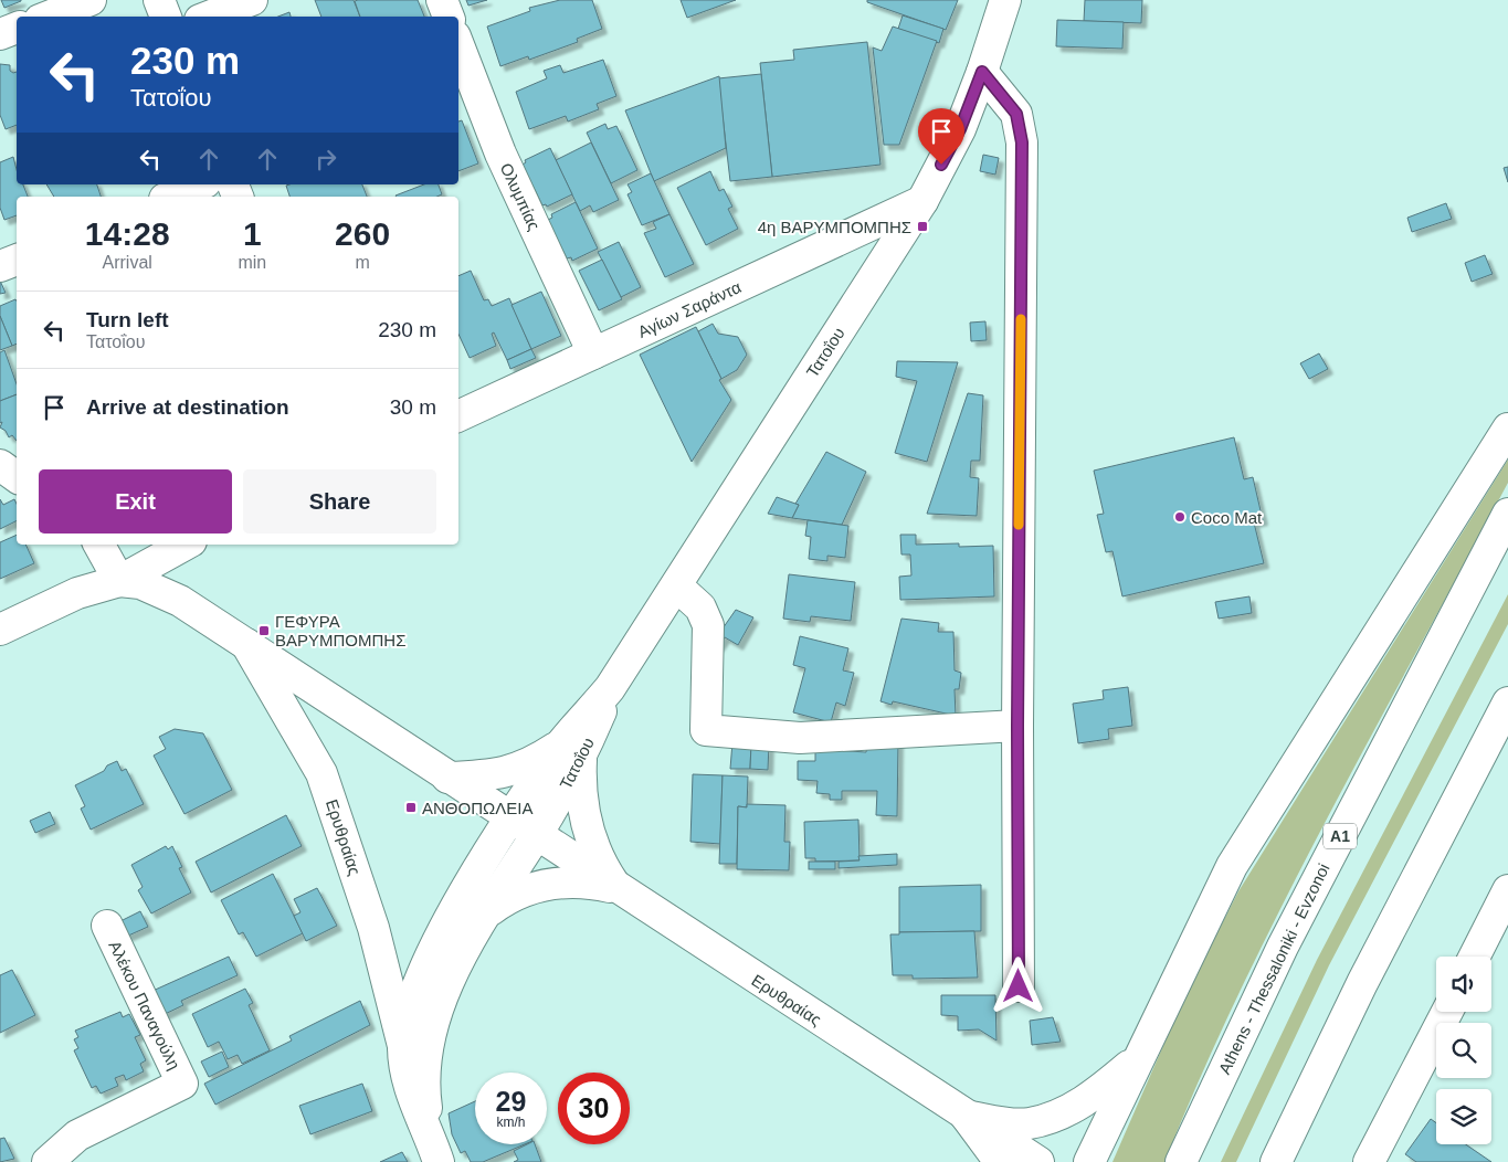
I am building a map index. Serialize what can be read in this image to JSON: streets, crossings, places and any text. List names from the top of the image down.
{
  "streets": {
    "main road": [
      "Ολυμπίας",
      "Αγίων Σαράντα",
      "Τατοΐου",
      "Α1",
      "Ερυθραίας",
      "Athens - Thessaloniki - Evzonoi",
      "Αλέκου Παναγούλη"
    ]
  },
  "crossings": [
    ["Ολυμπίας", "Αγίων Σαράντα"],
    ["Αγίων Σαράντα", "Τατοΐου"],
    ["Τατοΐου", "Ερυθραίας"]
  ],
  "places": {
    "transit": ["4η ΒΑΡΥΜΠΟΜΠΗΣ", "ΓΕΦΥΡΑ ΒΑΡΥΜΠΟΜΠΗΣ", "ΑΝΘΟΠΩΛΕΙΑ"],
    "other": ["Coco Mat"]
  },
  "page": {
    "turn": ["230 m", "Τατοΐου"],
    "eta": [
      "14:28",
      "Arrival",
      "1",
      "min",
      "260",
      "m"
    ],
    "list": [
      {
        "name": "Turn left",
        "note": "Τατοΐου",
        "value": "230 m"
      },
      {
        "name": "Arrive at destination",
        "value": "30 m"
      }
    ],
    "buttons": ["Exit", "Share"],
    "speed": "29 km/h",
    "limit": "30"
  }
}
